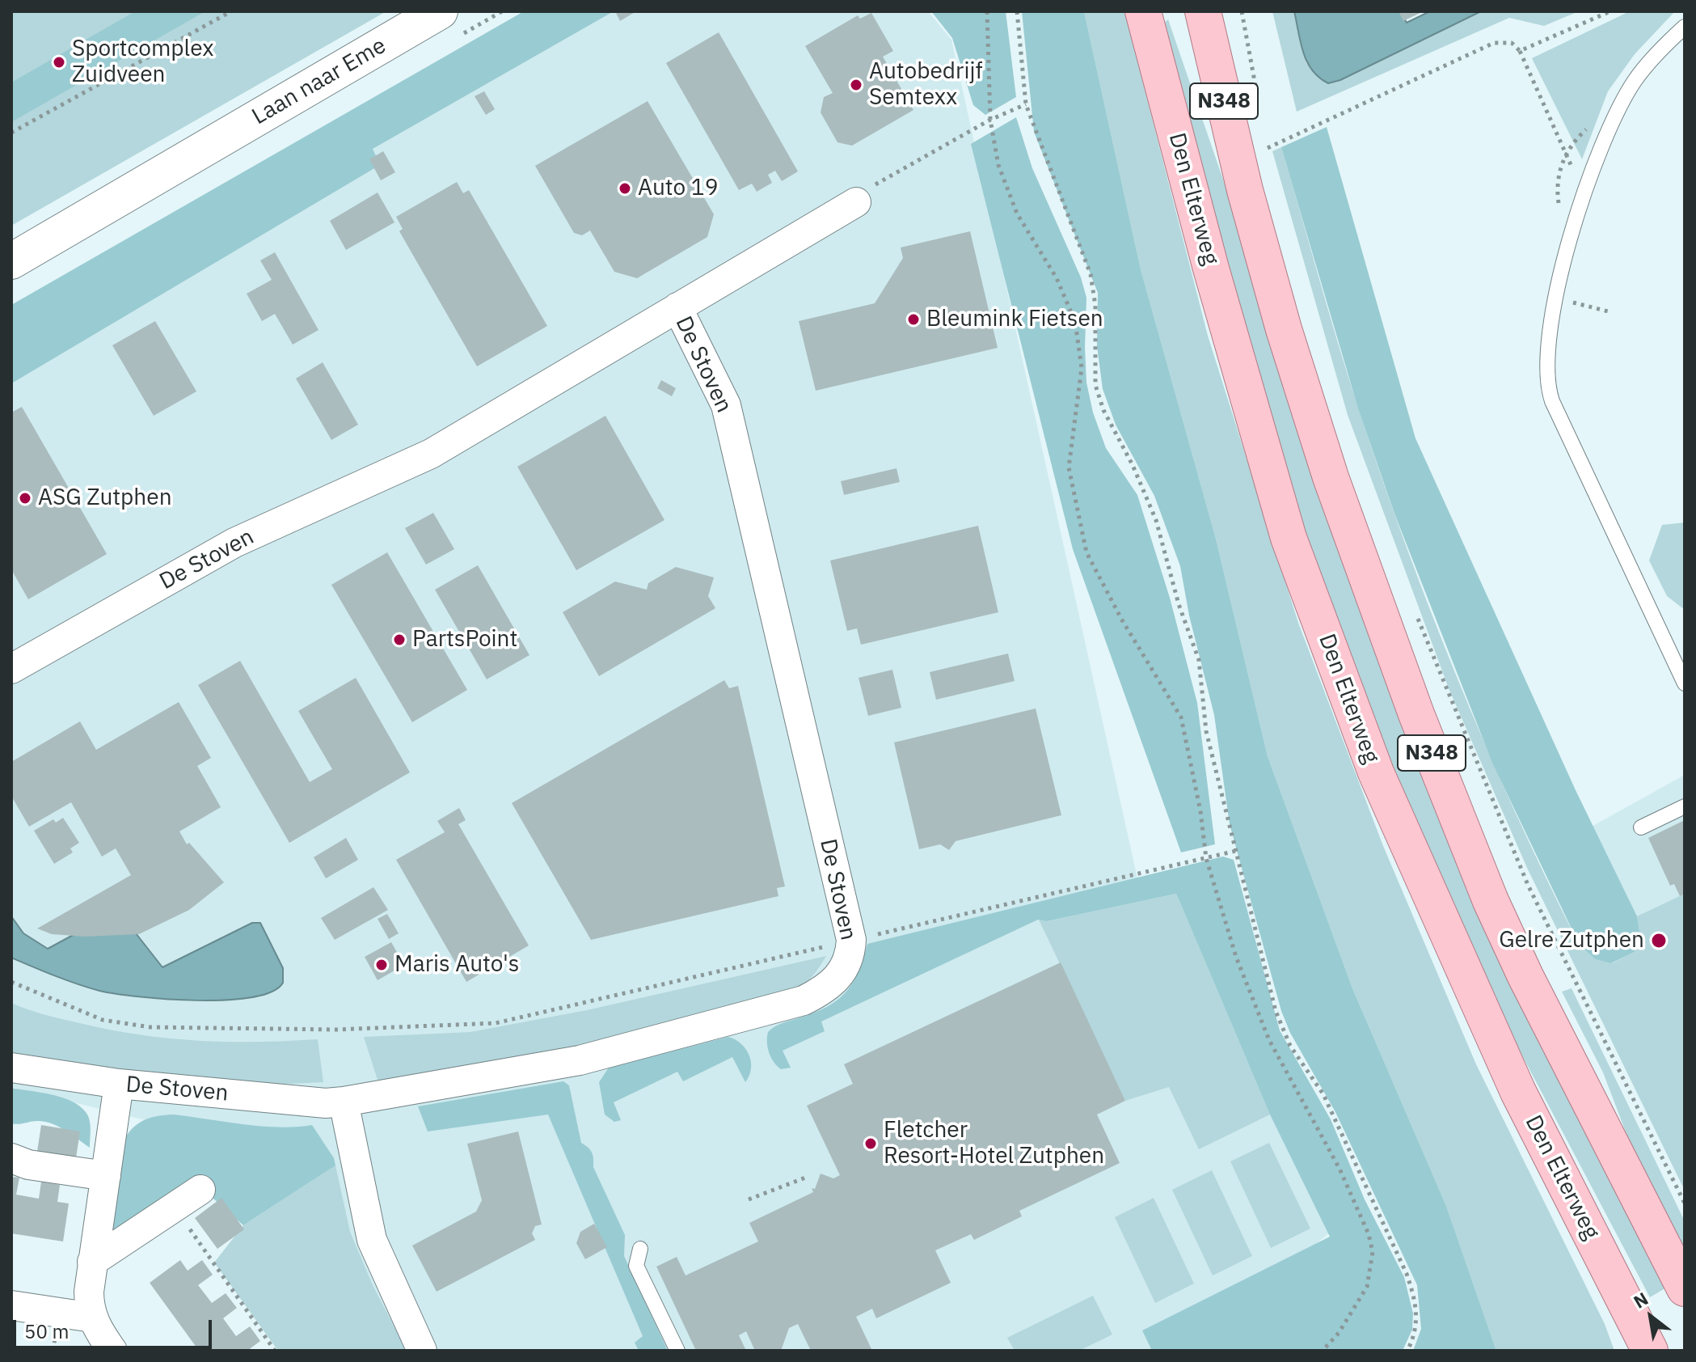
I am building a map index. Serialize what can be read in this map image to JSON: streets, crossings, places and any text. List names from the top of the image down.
{
  "streets": {
    "main road": ["N348", "Den Elterweg"],
    "street": ["Laan naar Eme", "De Stoven"]
  },
  "crossings": [
    ["N348", "Den Elterweg"]
  ],
  "places": [
    "Sportcomplex Zuidveen",
    "Autobedrijf Semtexx",
    "Auto 19",
    "Bleumink Fietsen",
    "ASG Zutphen",
    "PartsPoint",
    "Gelre Zutphen",
    "Maris Auto's",
    "Fletcher Resort-Hotel Zutphen"
  ],
  "scale_bar": "50 m",
  "north": "top left"
}
